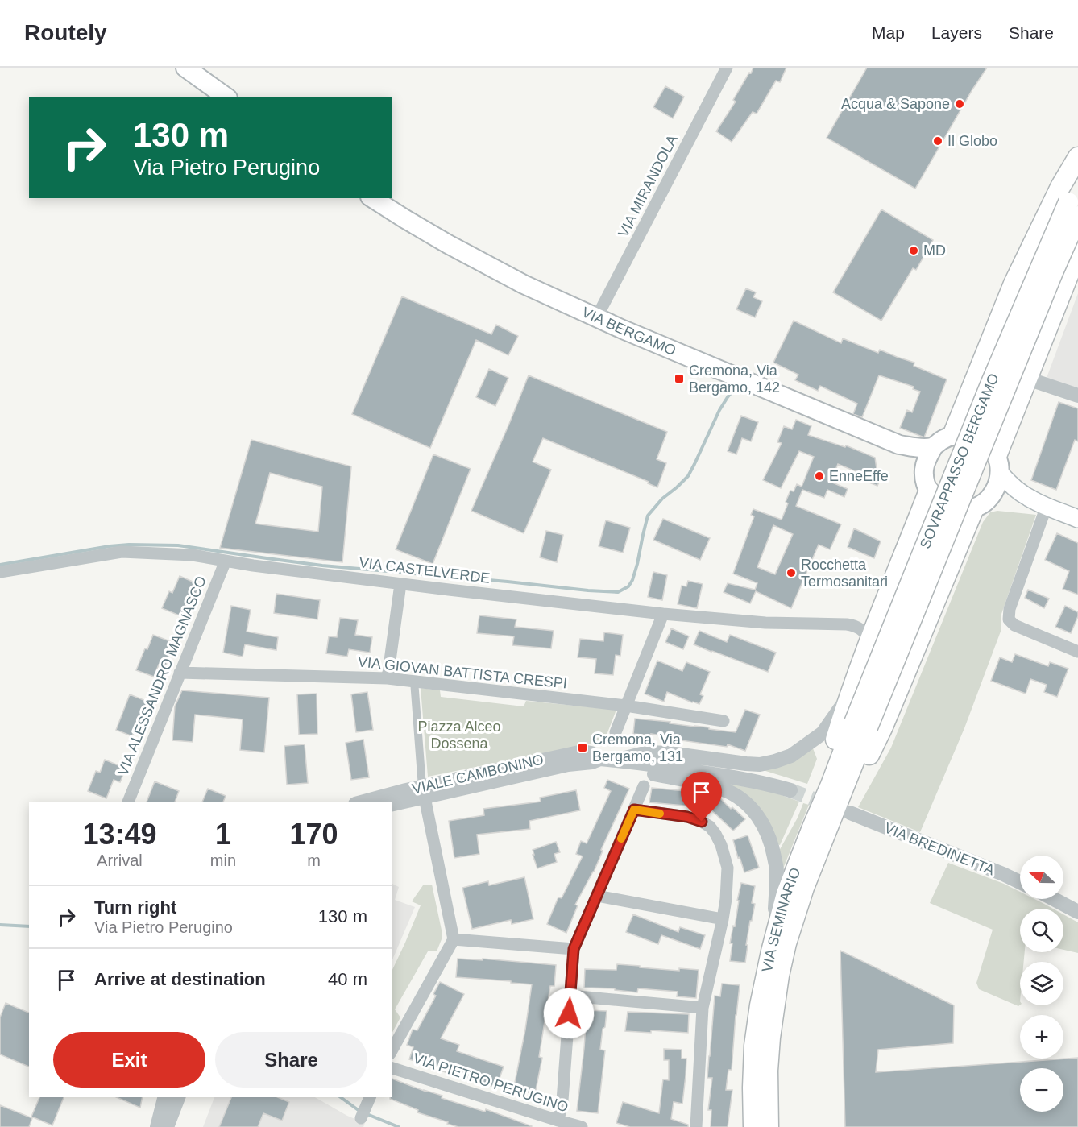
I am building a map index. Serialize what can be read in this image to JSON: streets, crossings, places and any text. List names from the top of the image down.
{
  "streets": {
    "highway": ["SOVRAPPASSO BERGAMO", "VIA SEMINARIO"],
    "main road": ["VIA BERGAMO"],
    "street": [
      "VIA MIRANDOLA",
      "VIA CASTELVERDE",
      "VIA GIOVAN BATTISTA CRESPI",
      "VIA ALESSANDRO MAGNASCO",
      "VIALE CAMBONINO",
      "VIA BREDINETTA",
      "VIA PIETRO PERUGINO"
    ]
  },
  "crossings": [
    ["VIA MIRANDOLA", "VIA BERGAMO"],
    ["SOVRAPPASSO BERGAMO", "VIA SEMINARIO"],
    ["VIA CASTELVERDE", "VIA ALESSANDRO MAGNASCO"],
    ["VIA GIOVAN BATTISTA CRESPI", "VIA ALESSANDRO MAGNASCO"]
  ],
  "parks": ["Piazza Alceo Dossena"],
  "places": {
    "other": [
      "Acqua & Sapone",
      "Il Globo",
      "MD",
      "EnneEffe",
      "Rocchetta Termosanitari"
    ],
    "transit": ["Cremona, Via Bergamo, 142", "Cremona, Via Bergamo, 131"]
  },
  "north": "left",
  "page": {
    "header": "Routely",
    "nav": ["Map", "Layers", "Share"],
    "turn": ["130 m", "Via Pietro Perugino"],
    "eta": [
      "13:49",
      "Arrival",
      "1",
      "min",
      "170",
      "m"
    ],
    "map_buttons": ["+", "−"],
    "list": [
      {
        "name": "Turn right",
        "note": "Via Pietro Perugino",
        "value": "130 m"
      },
      {
        "name": "Arrive at destination",
        "value": "40 m"
      }
    ],
    "buttons": ["Exit", "Share"]
  }
}
